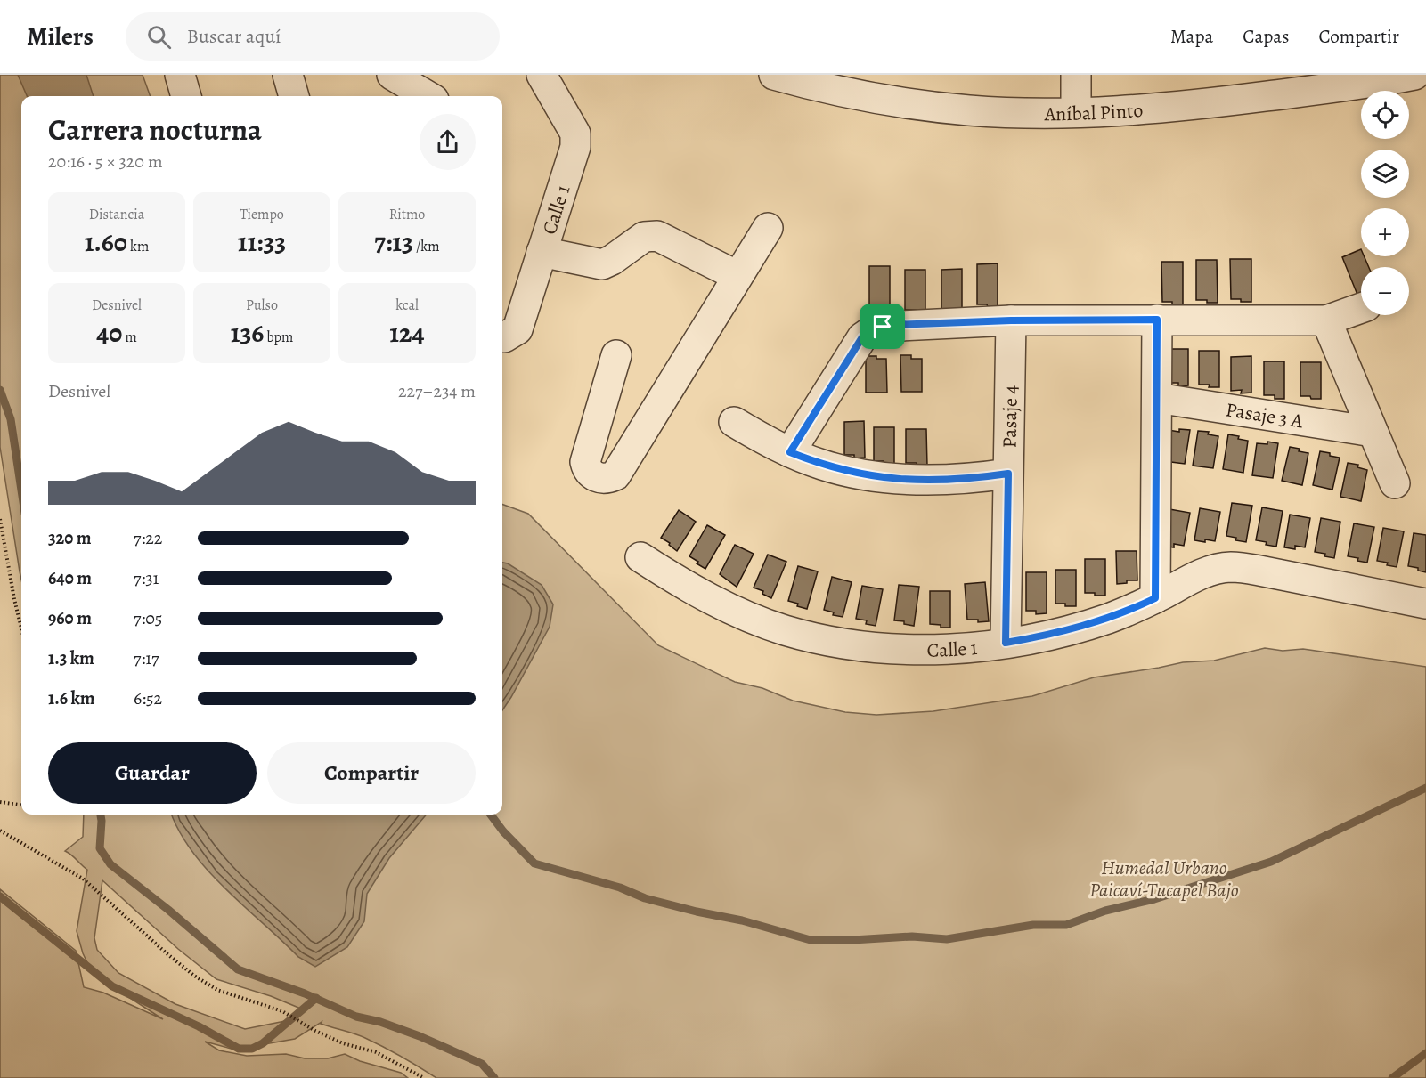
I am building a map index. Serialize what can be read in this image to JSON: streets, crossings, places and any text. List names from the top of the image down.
{
  "streets": {
    "street": [
      "Aníbal Pinto",
      "Calle 1",
      "Pasaje 3 A",
      "Pasaje 4"
    ]
  },
  "crossings": [
    ["Calle 1", "Pasaje 4"]
  ],
  "parks": ["Humedal Urbano Paicaví-Tucapel Bajo"],
  "page": {
    "header": "Milers",
    "search": "Buscar aquí",
    "nav": ["Mapa", "Capas", "Compartir"],
    "map_buttons": ["+", "−"],
    "heading": ["Carrera nocturna", "20:16 · 5 × 320 m"],
    "stats": [
      ["Distancia", "1.60 km"],
      ["Tiempo", "11:33"],
      ["Ritmo", "7:13 /km"],
      ["Desnivel", "40 m"],
      ["Pulso", "136 bpm"],
      ["kcal", "124"]
    ],
    "chart": ["Desnivel", "227–234 m"],
    "list": [
      {
        "name": "320 m",
        "note": "7:22"
      },
      {
        "name": "640 m",
        "note": "7:31"
      },
      {
        "name": "960 m",
        "note": "7:05"
      },
      {
        "name": "1.3 km",
        "note": "7:17"
      },
      {
        "name": "1.6 km",
        "note": "6:52"
      }
    ],
    "buttons": ["Guardar", "Compartir"]
  }
}
